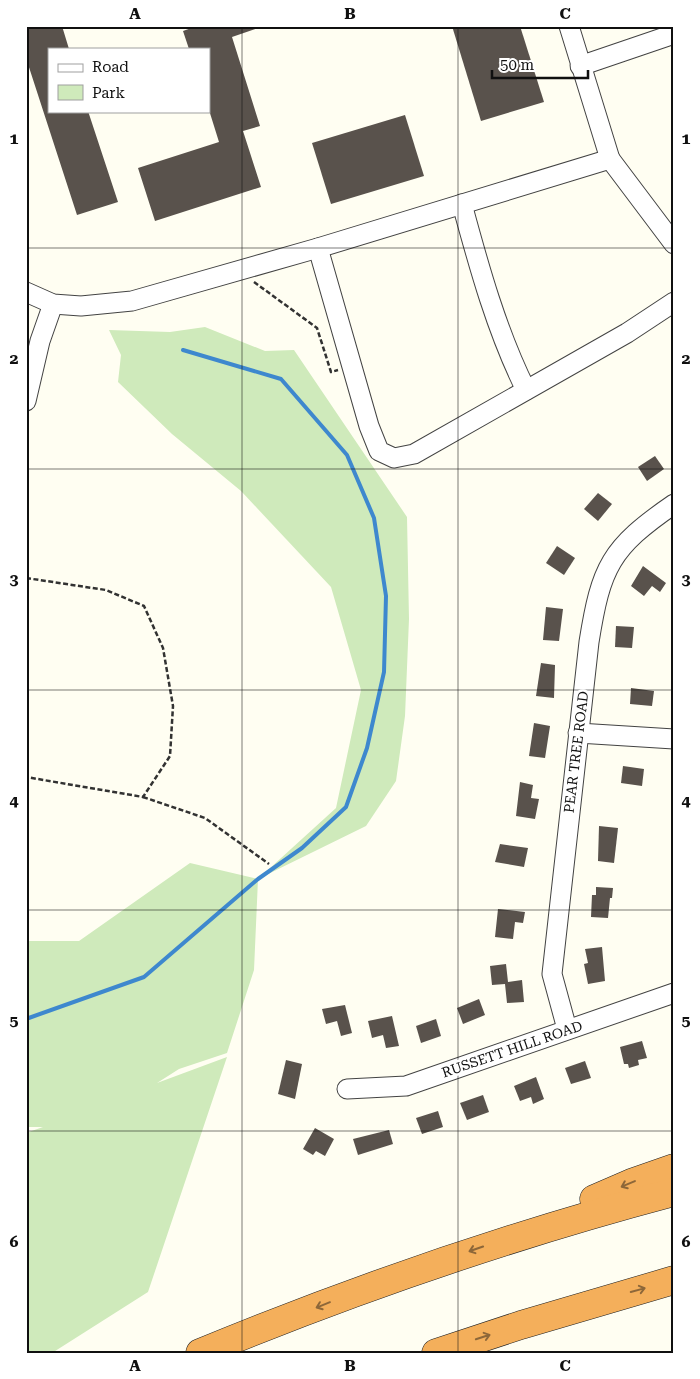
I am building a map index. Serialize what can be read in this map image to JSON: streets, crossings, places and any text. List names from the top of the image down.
{
  "streets": {
    "street": ["PEAR TREE ROAD", "RUSSETT HILL ROAD"]
  },
  "crossings": [
    ["PEAR TREE ROAD", "RUSSETT HILL ROAD"]
  ],
  "legend": ["Road", "Park"],
  "scale_bar": "50 m",
  "grid": {
    "columns": ["A", "B", "C"],
    "rows": [
      "1",
      "2",
      "3",
      "4",
      "5",
      "6"
    ]
  }
}
